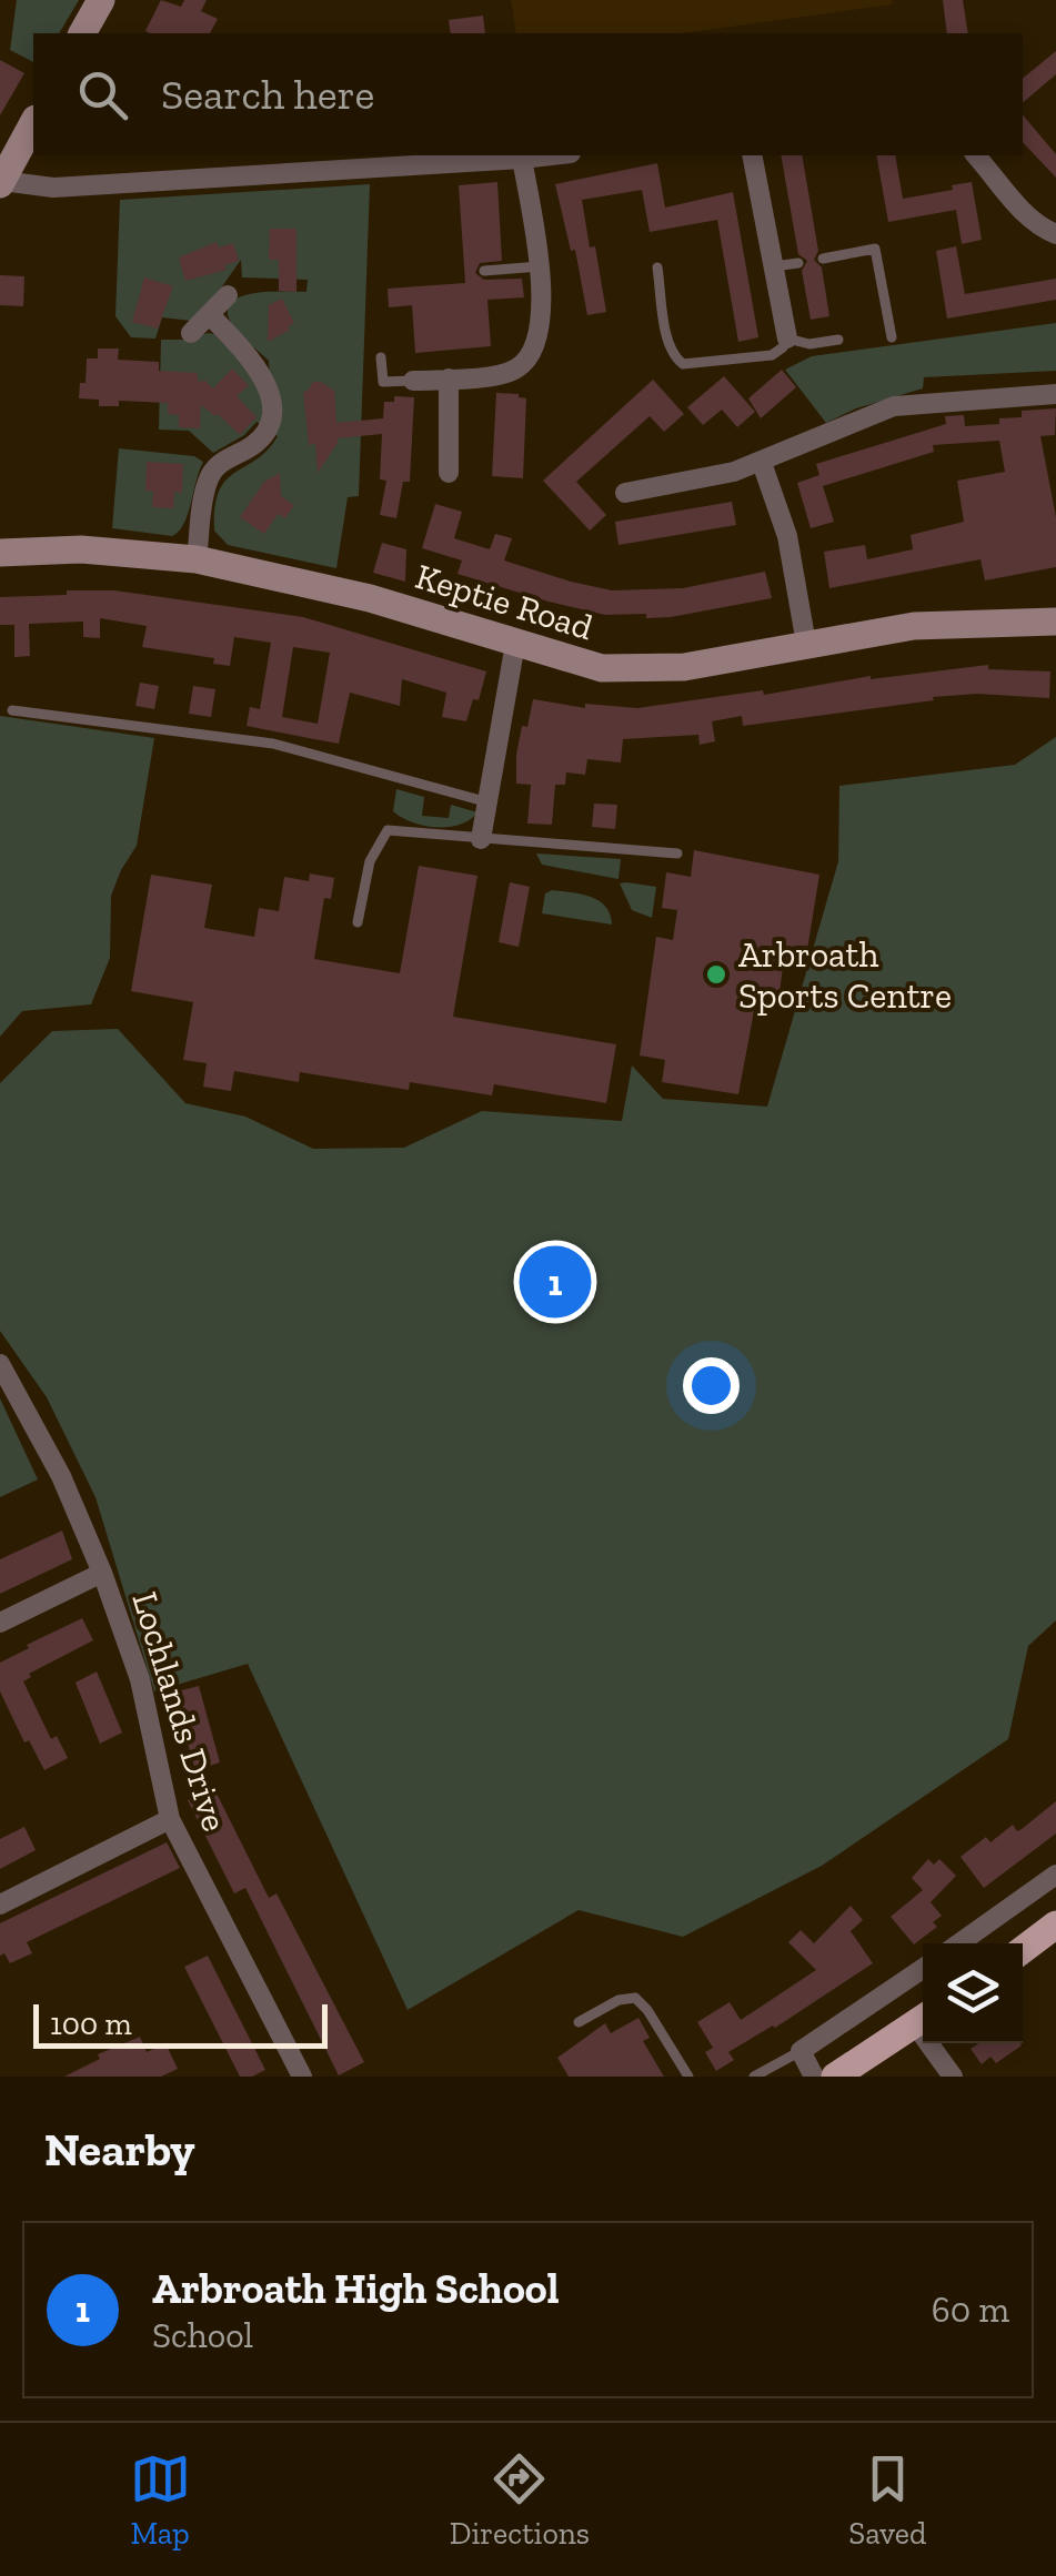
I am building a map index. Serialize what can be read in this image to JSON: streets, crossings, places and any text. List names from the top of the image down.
{
  "streets": {
    "main road": ["Keptie Road"],
    "street": ["Lochlands Drive"]
  },
  "places": ["Arbroath Sports Centre"],
  "scale_bar": "100 m",
  "page": {
    "search": "Search here",
    "pins": "1",
    "scale": "100 m",
    "heading": "Nearby",
    "list": [
      {
        "mark": "1",
        "name": "Arbroath High School",
        "note": "School",
        "value": "60 m"
      }
    ],
    "nav": ["Map", "Directions", "Saved"]
  }
}
